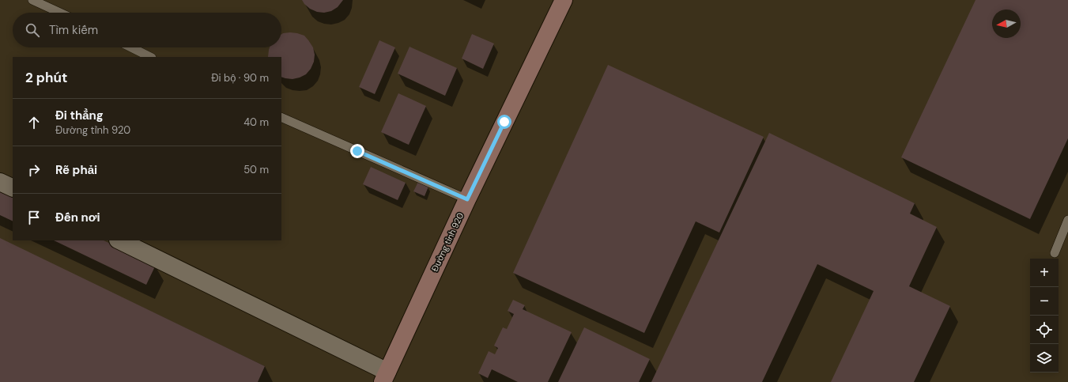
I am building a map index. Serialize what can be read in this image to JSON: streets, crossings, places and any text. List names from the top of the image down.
{
  "streets": {
    "main road": ["Đường tỉnh 920"]
  },
  "north": "left",
  "page": {
    "search": "Tìm kiếm",
    "heading": ["2 phút", "Đi bộ · 90 m"],
    "list": [
      ["Đi thẳng", "Đường tỉnh 920", "40 m"],
      ["Rẽ phải", "50 m"],
      "Đến nơi"
    ],
    "map_buttons": ["+", "−"]
  }
}
